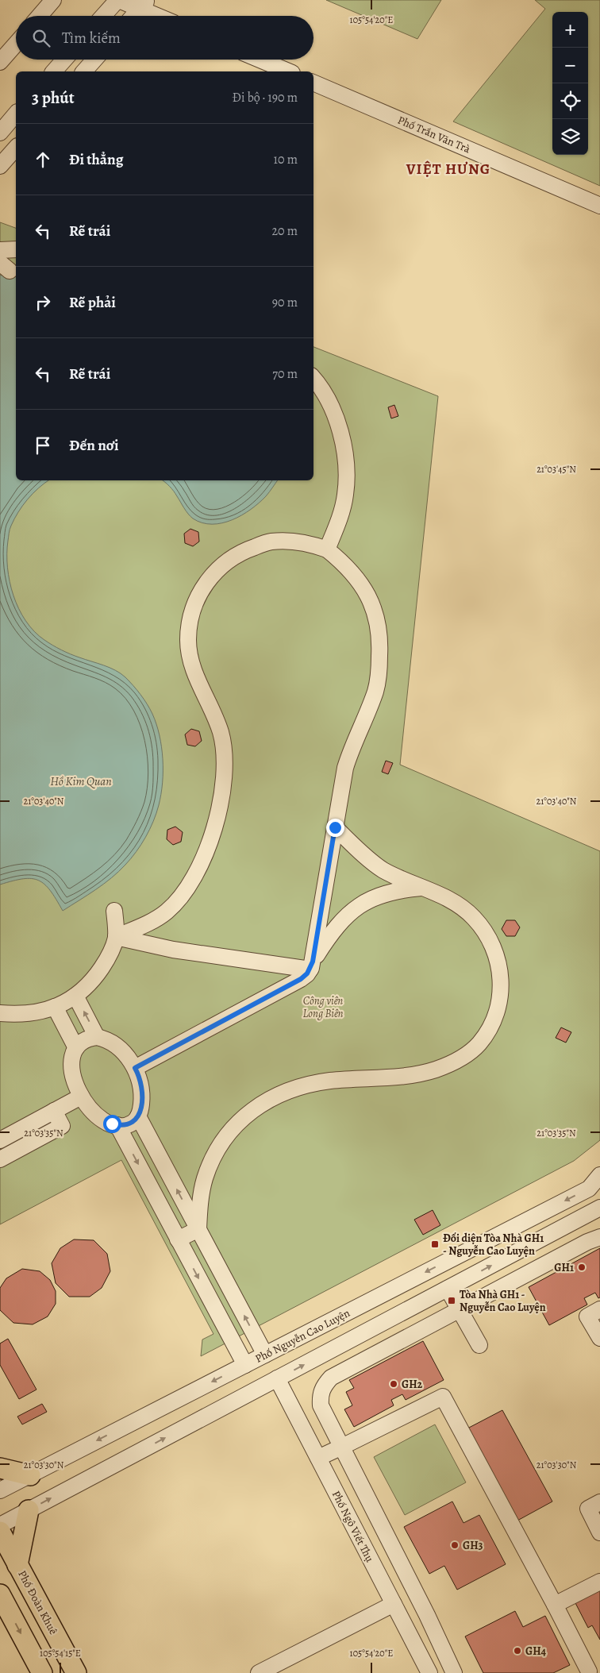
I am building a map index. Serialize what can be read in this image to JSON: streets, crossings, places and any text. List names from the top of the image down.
{
  "streets": {
    "main road": ["Phố Đoàn Khuê"],
    "street": ["Phố Trần Văn Trà", "Phố Nguyễn Cao Luyện", "Phố Ngô Viết Thụ"]
  },
  "districts": ["VIỆT HƯNG"],
  "water": ["Hồ Kim Quan"],
  "parks": ["Công viên Long Biên"],
  "places": {
    "transit": ["Đối diện Tòa Nhà GH1 - Nguyễn Cao Luyện", "Tòa Nhà GH1 - Nguyễn Cao Luyện"],
    "other": [
      "GH1",
      "GH2",
      "GH3",
      "GH4"
    ]
  },
  "page": {
    "map_buttons": ["+", "−"],
    "search": "Tìm kiếm",
    "heading": ["3 phút", "Đi bộ · 190 m"],
    "list": [
      ["Đi thẳng", "10 m"],
      ["Rẽ trái", "20 m"],
      ["Rẽ phải", "90 m"],
      ["Rẽ trái", "70 m"],
      "Đến nơi"
    ]
  },
  "coordinates": [
    "105°54'20\"E",
    "21°03'45\"N",
    "21°03'40\"N",
    "21°03'35\"N",
    "21°03'30\"N",
    "105°54'15\"E"
  ]
}
